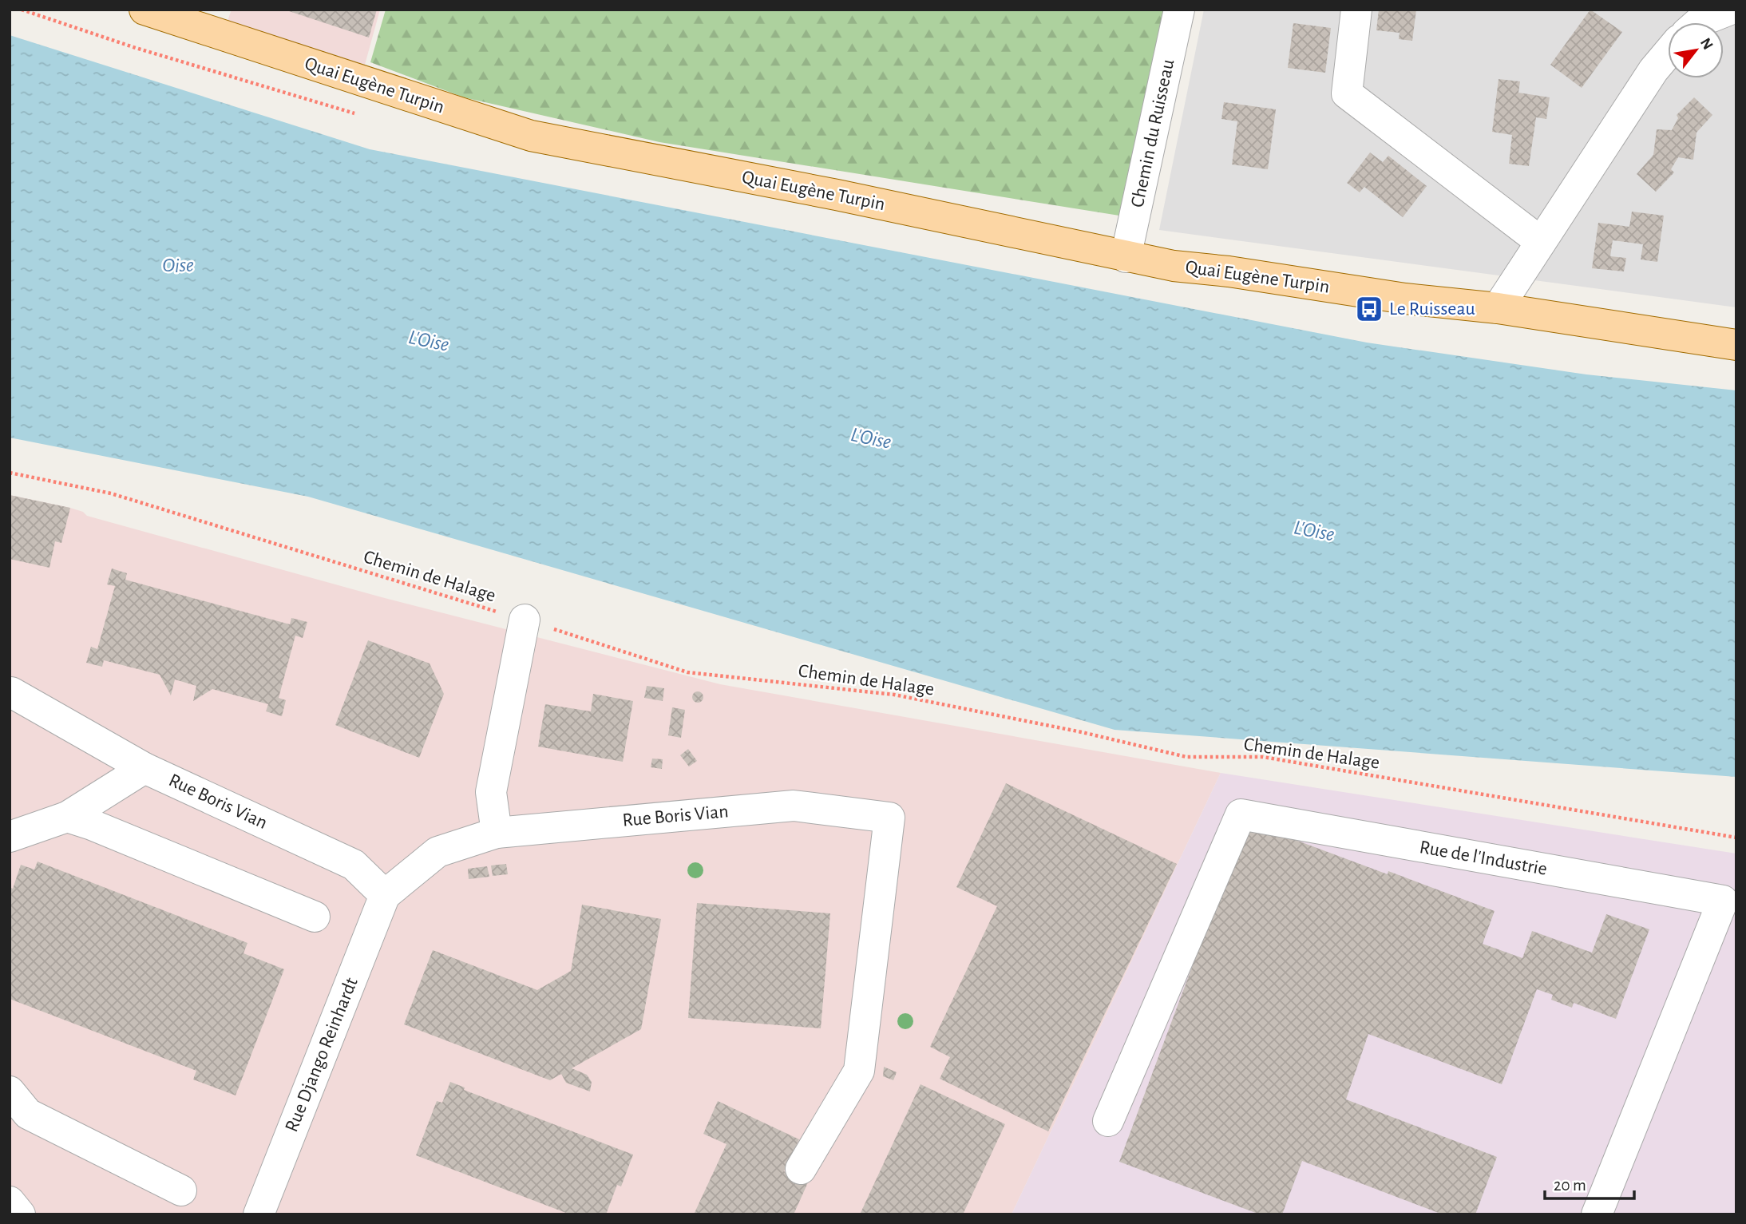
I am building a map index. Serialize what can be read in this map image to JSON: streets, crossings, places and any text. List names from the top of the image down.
{
  "streets": {
    "main road": ["Quai Eugène Turpin"],
    "street": [
      "Chemin du Ruisseau",
      "Rue Boris Vian",
      "Rue de l'Industrie",
      "Rue Django Reinhardt"
    ],
    "path": ["Chemin de Halage"]
  },
  "crossings": [
    ["Quai Eugène Turpin", "Chemin du Ruisseau"],
    ["Rue Boris Vian", "Rue Django Reinhardt"]
  ],
  "water": ["Oise", "L'Oise"],
  "places": {
    "bus stop": ["Le Ruisseau"]
  },
  "scale_bar": "20 m",
  "north": "top right"
}
